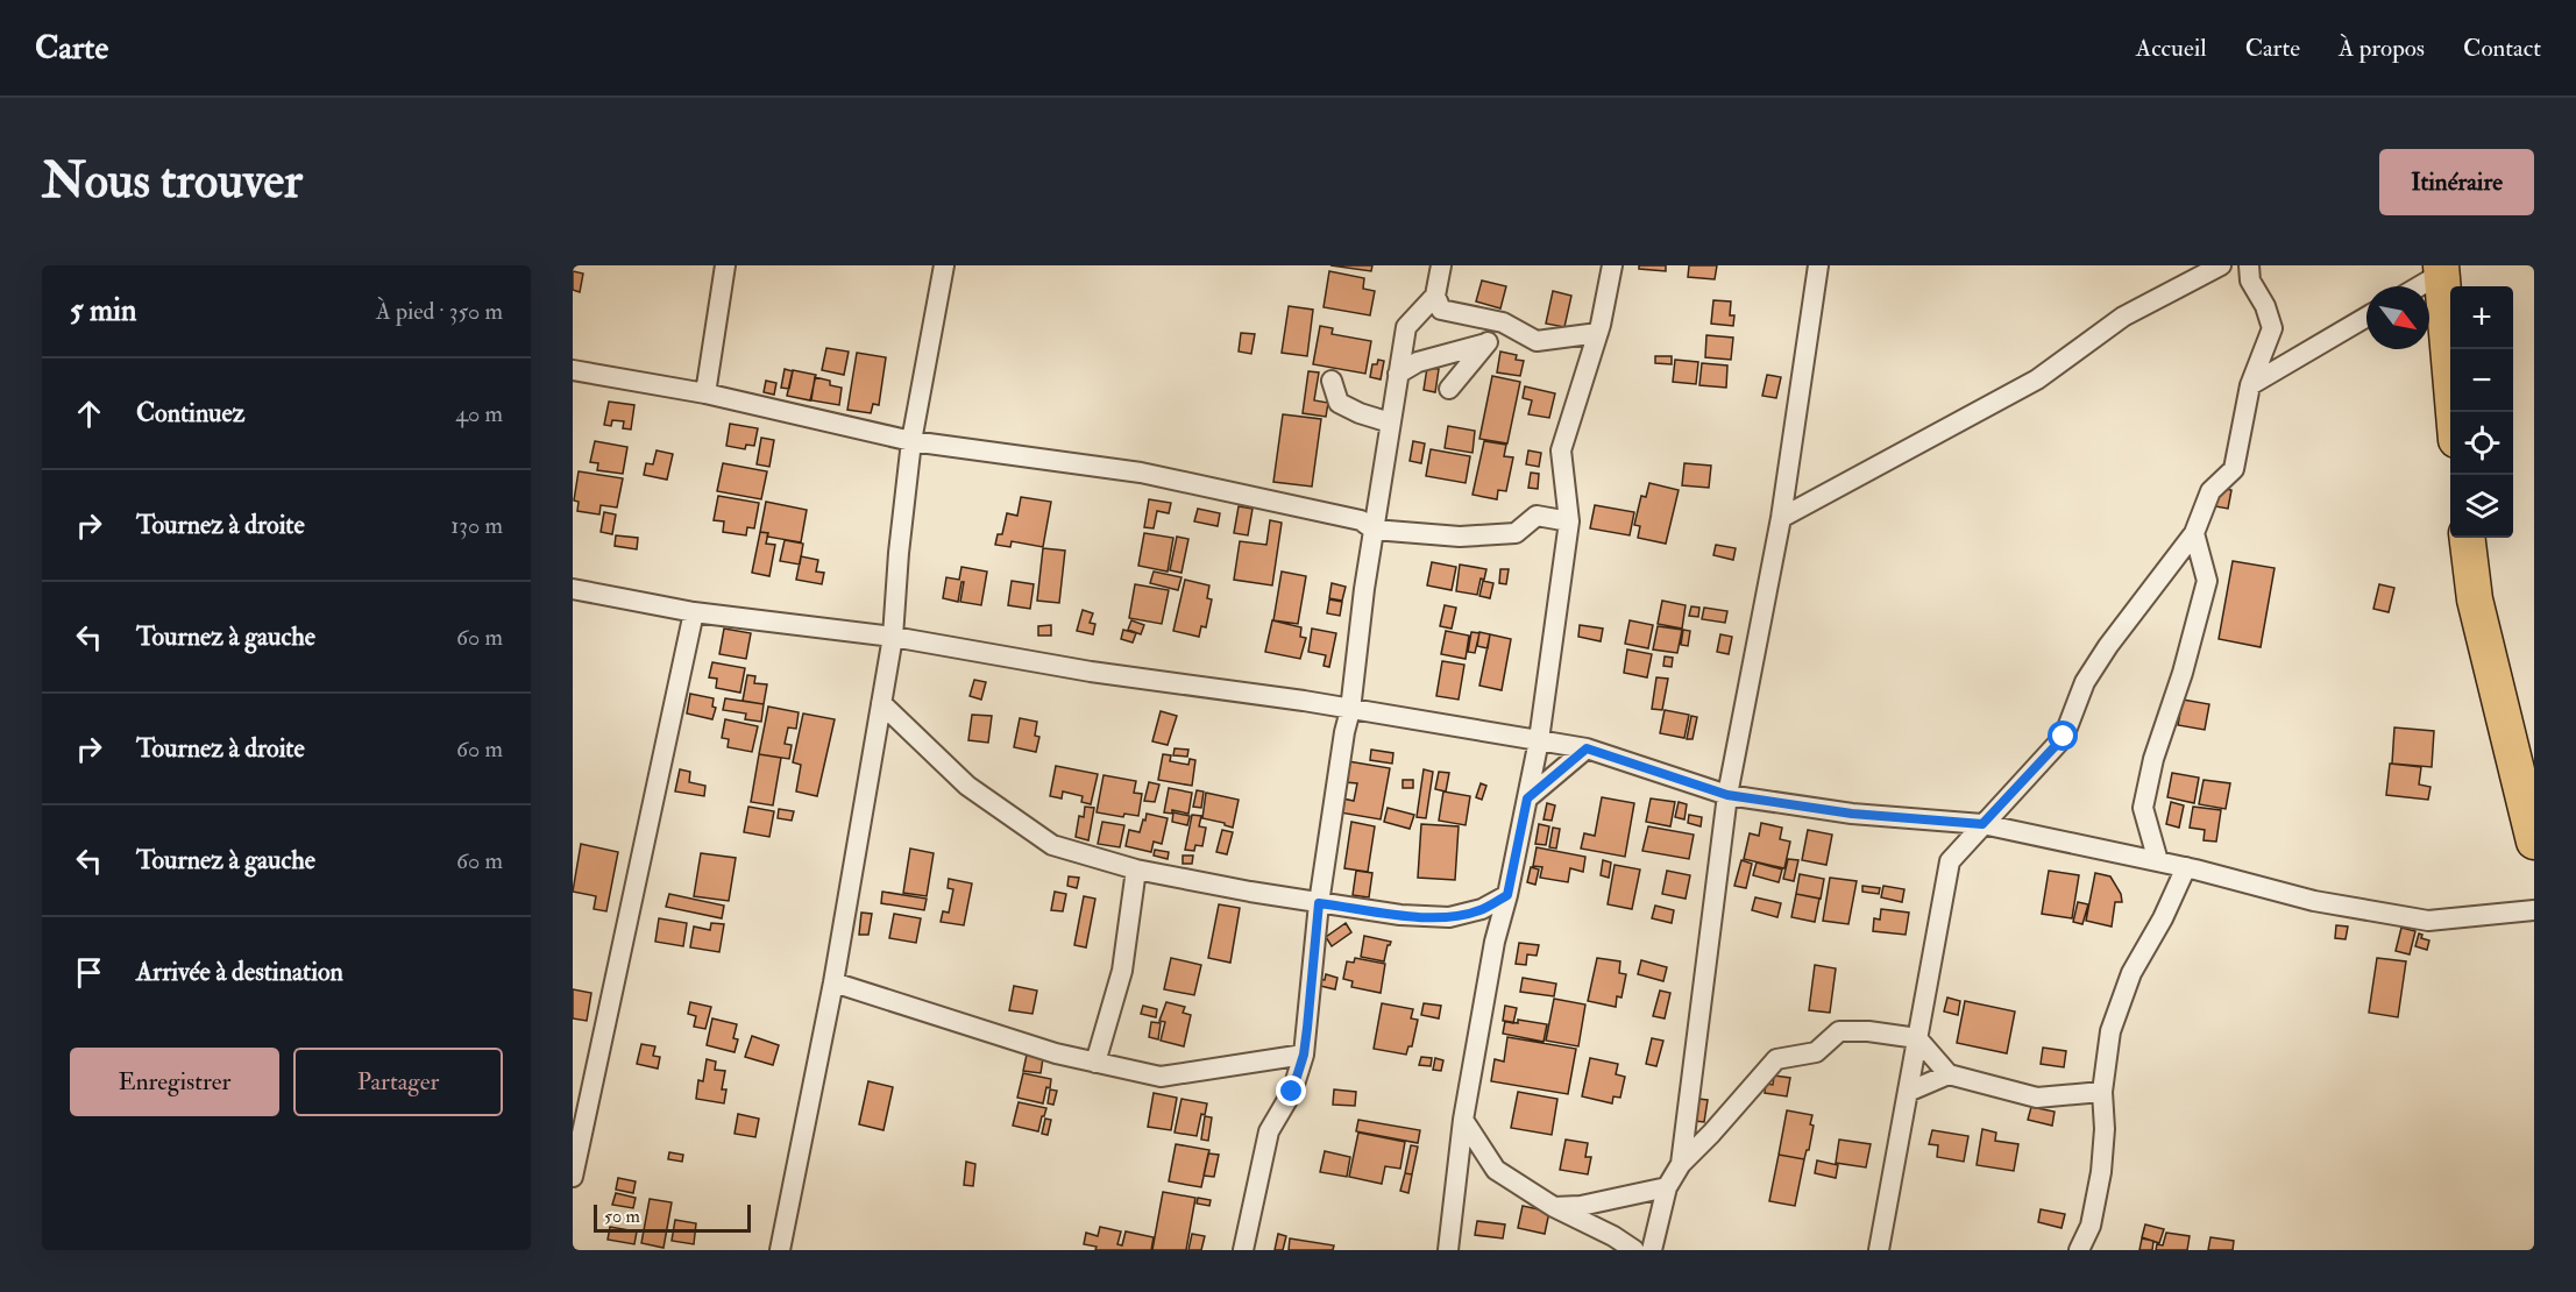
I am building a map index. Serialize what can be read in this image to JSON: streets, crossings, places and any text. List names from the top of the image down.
{
  "scale_bar": "50 m",
  "north": "bottom right",
  "page": {
    "header": "Carte",
    "nav": [
      "Accueil",
      "Carte",
      "À propos",
      "Contact"
    ],
    "buttons": [
      "Itinéraire",
      ["Enregistrer", "Partager"]
    ],
    "title": "Nous trouver",
    "heading": ["5 min", "À pied · 350 m"],
    "map_buttons": ["+", "−"],
    "list": [
      ["Continuez", "40 m"],
      ["Tournez à droite", "130 m"],
      ["Tournez à gauche", "60 m"],
      ["Tournez à droite", "60 m"],
      ["Tournez à gauche", "60 m"],
      "Arrivée à destination"
    ],
    "scale": "50 m"
  }
}
